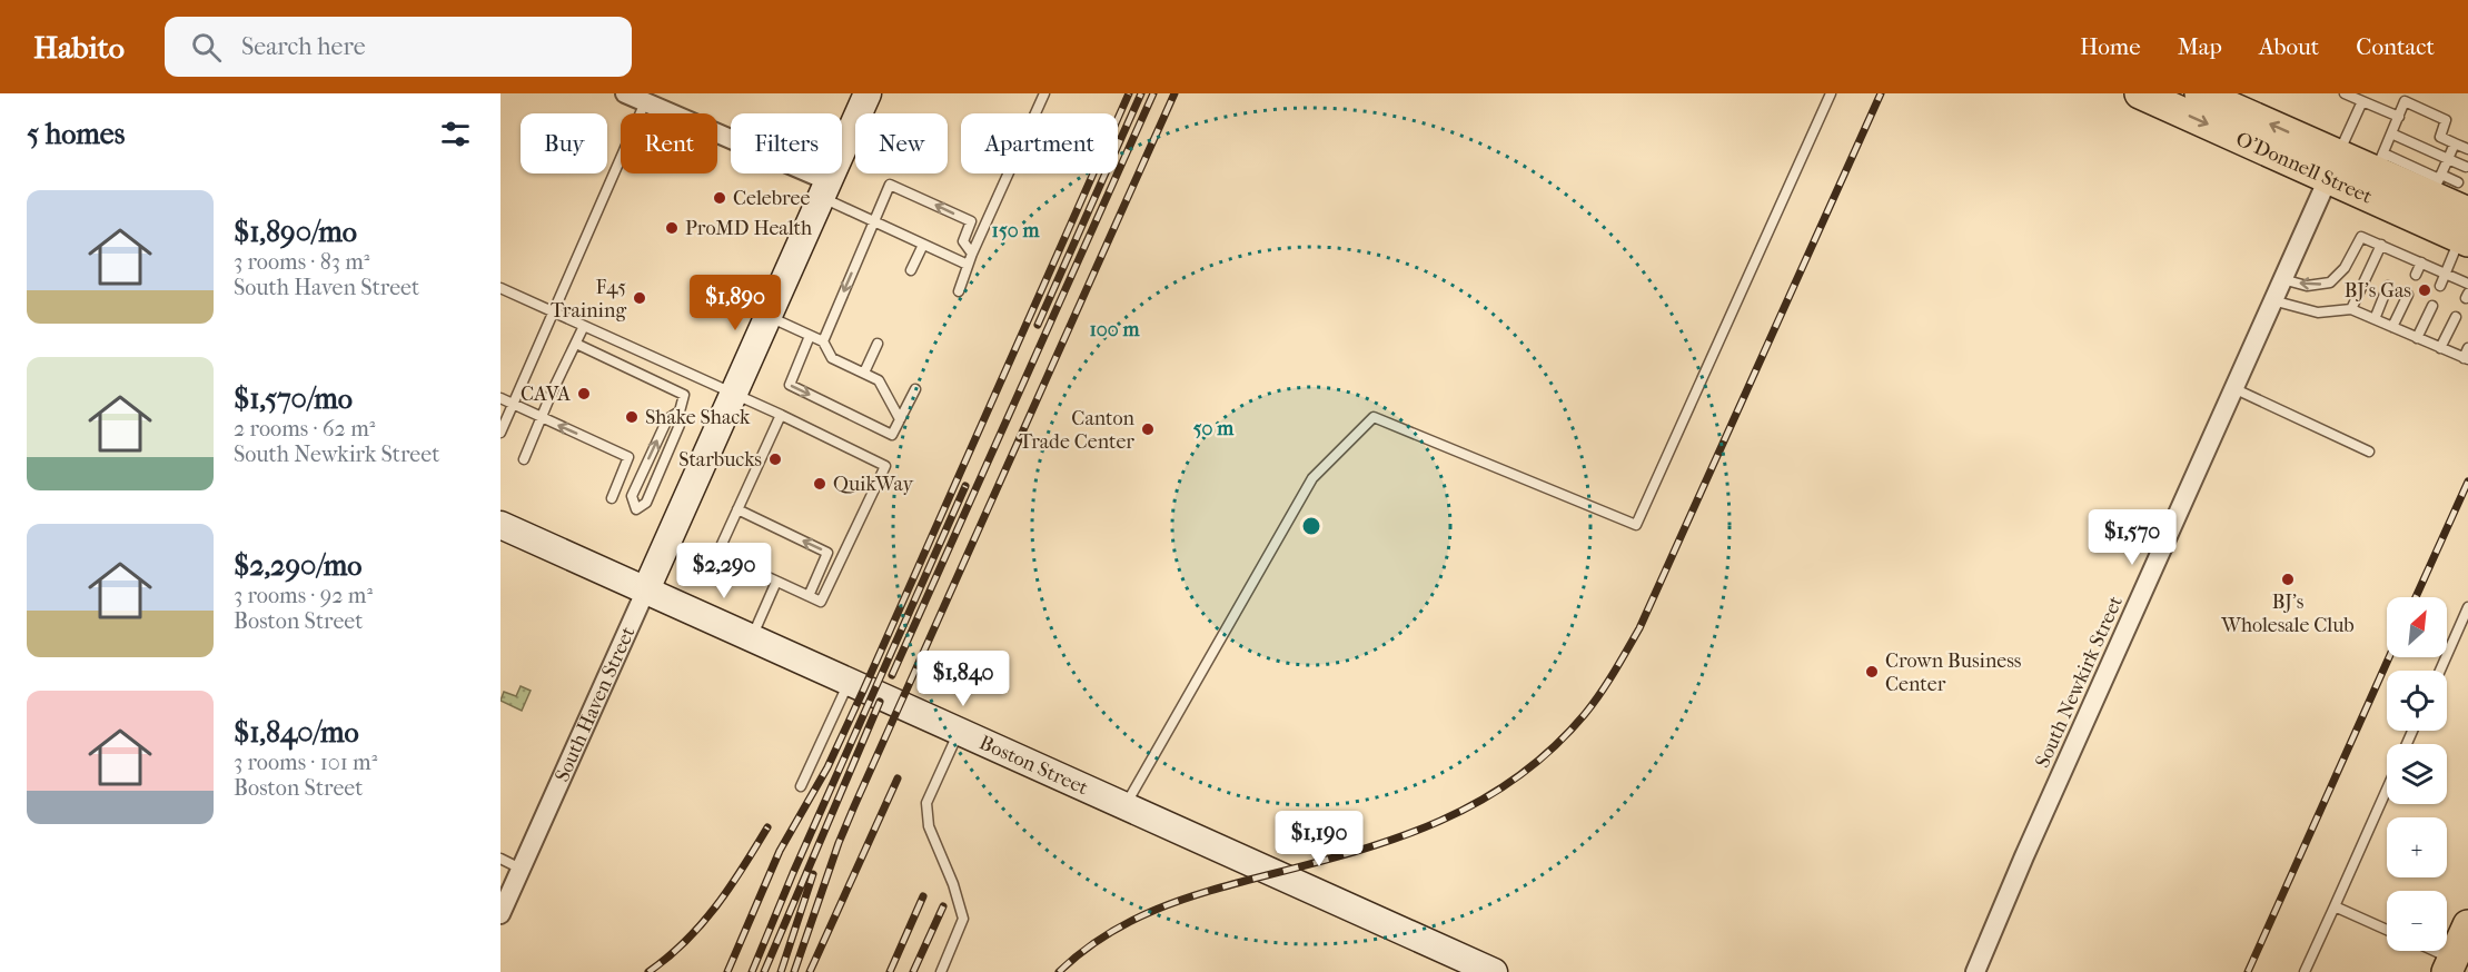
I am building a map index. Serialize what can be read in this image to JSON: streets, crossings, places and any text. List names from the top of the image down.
{
  "streets": {
    "main road": ["O'Donnell Street", "South Haven Street", "Boston Street"],
    "street": ["South Newkirk Street"]
  },
  "crossings": [
    ["O'Donnell Street", "South Newkirk Street"],
    ["South Haven Street", "Boston Street"]
  ],
  "places": [
    "Celebree",
    "ProMD Health",
    "BJ's Gas",
    "F45 Training",
    "CAVA",
    "Shake Shack",
    "Canton Trade Center",
    "Starbucks",
    "QuikWay",
    "BJ's Wholesale Club",
    "Crown Business Center"
  ],
  "north": "top right",
  "page": {
    "header": "Habito",
    "search": "Search here",
    "nav": [
      "Home",
      "Map",
      "About",
      "Contact"
    ],
    "heading": "5 homes",
    "chip": [
      "Buy",
      "Rent",
      "Filters",
      "New",
      "Apartment"
    ],
    "list": [
      {
        "name": "$1,890/mo",
        "note": "3 rooms · 83 m² · South Haven Street"
      },
      {
        "name": "$1,570/mo",
        "note": "2 rooms · 62 m² · South Newkirk Street"
      },
      {
        "name": "$2,290/mo",
        "note": "3 rooms · 92 m² · Boston Street"
      },
      {
        "name": "$1,840/mo",
        "note": "3 rooms · 101 m² · Boston Street"
      }
    ],
    "price": [
      "$1,890",
      "$1,570",
      "$2,290",
      "$1,840",
      "$1,190"
    ],
    "map_buttons": ["+", "−"]
  },
  "rings": ["150 m", "100 m", "50 m"]
}
